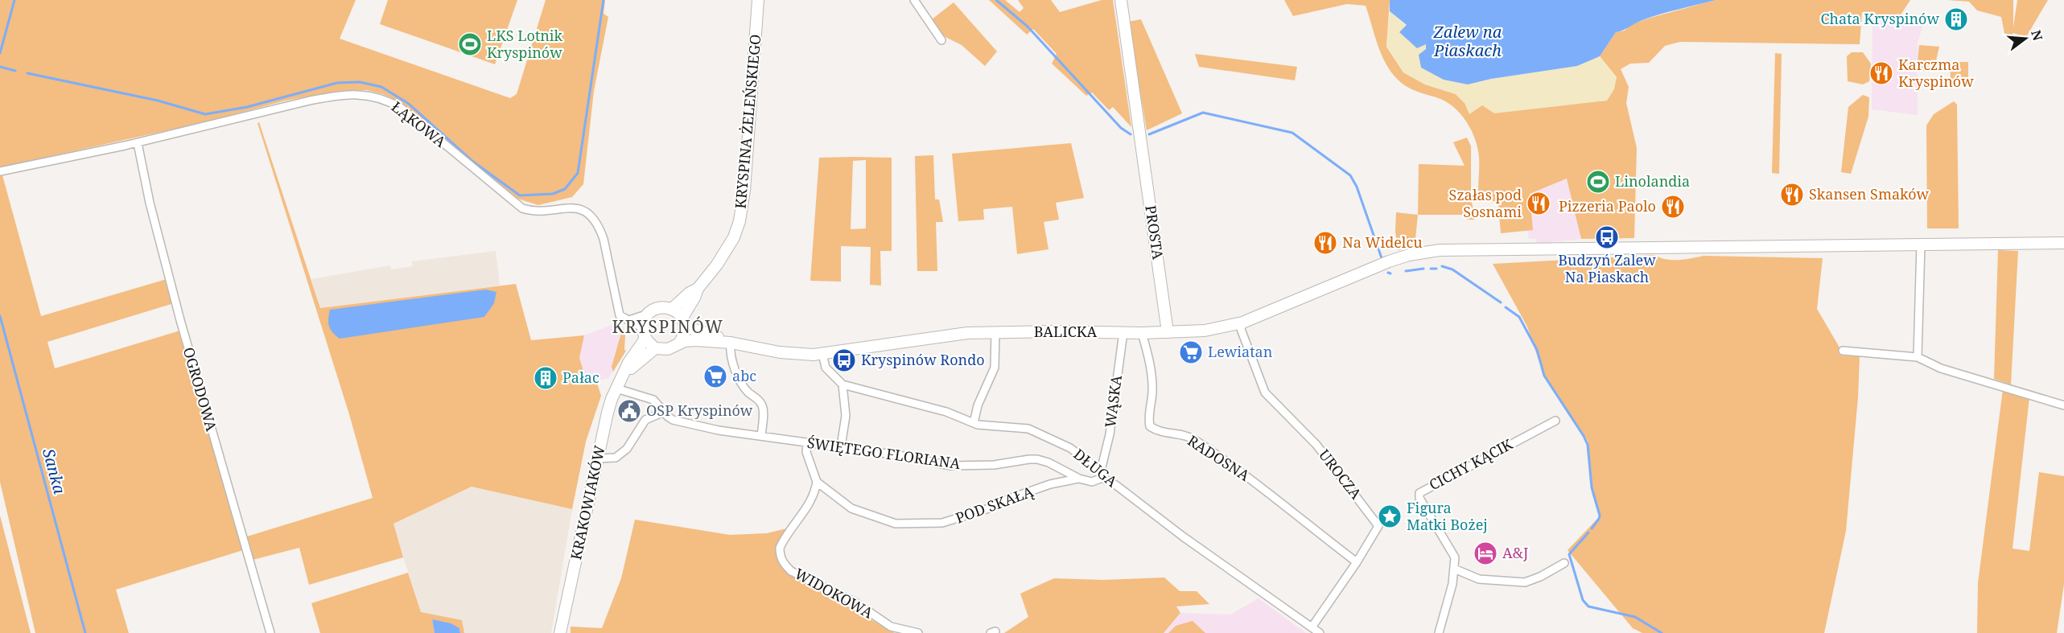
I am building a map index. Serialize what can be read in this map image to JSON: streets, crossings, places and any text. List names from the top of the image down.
{
  "streets": {
    "main road": [
      "KRYSPINA ŻELEŃSKIEGO",
      "PROSTA",
      "BALICKA",
      "KRAKOWIAKÓW"
    ],
    "street": [
      "ŁĄKOWA",
      "OGRODOWA",
      "WĄSKA",
      "ŚWIĘTEGO FLORIANA",
      "RADOSNA",
      "CICHY KĄCIK",
      "DŁUGA",
      "UROCZA",
      "POD SKAŁĄ",
      "WIDOKOWA"
    ]
  },
  "crossings": [
    ["KRYSPINA ŻELEŃSKIEGO", "ŁĄKOWA"],
    ["KRYSPINA ŻELEŃSKIEGO", "BALICKA"],
    ["KRYSPINA ŻELEŃSKIEGO", "KRAKOWIAKÓW"],
    ["ŁĄKOWA", "BALICKA"],
    ["ŁĄKOWA", "OGRODOWA"],
    ["ŁĄKOWA", "KRAKOWIAKÓW"],
    ["PROSTA", "BALICKA"],
    ["BALICKA", "WĄSKA"],
    ["BALICKA", "RADOSNA"],
    ["BALICKA", "UROCZA"],
    ["BALICKA", "KRAKOWIAKÓW"],
    ["WĄSKA", "ŚWIĘTEGO FLORIANA"],
    ["WĄSKA", "DŁUGA"],
    ["ŚWIĘTEGO FLORIANA", "DŁUGA"],
    ["ŚWIĘTEGO FLORIANA", "KRAKOWIAKÓW"],
    ["ŚWIĘTEGO FLORIANA", "POD SKAŁĄ"],
    ["RADOSNA", "UROCZA"],
    ["DŁUGA", "UROCZA"],
    ["POD SKAŁĄ", "WIDOKOWA"]
  ],
  "districts": ["KRYSPINÓW"],
  "water": ["Zalew na Piaskach", "Sanka"],
  "places": {
    "building": ["Chata Kryspinów", "Pałac"],
    "sports": ["LKS Lotnik Kryspinów", "Linolandia"],
    "restaurant": [
      "Karczma Kryspinów",
      "Skansen Smaków",
      "Szałas pod Sosnami",
      "Pizzeria Paolo",
      "Na Widelcu"
    ],
    "bus stop": ["Budzyń Zalew Na Piaskach", "Kryspinów Rondo"],
    "supermarket": ["Lewiatan", "abc"],
    "public building": ["OSP Kryspinów"],
    "place": ["Figura Matki Bożej"],
    "hotel": ["A&J"]
  },
  "north": "right"
}
